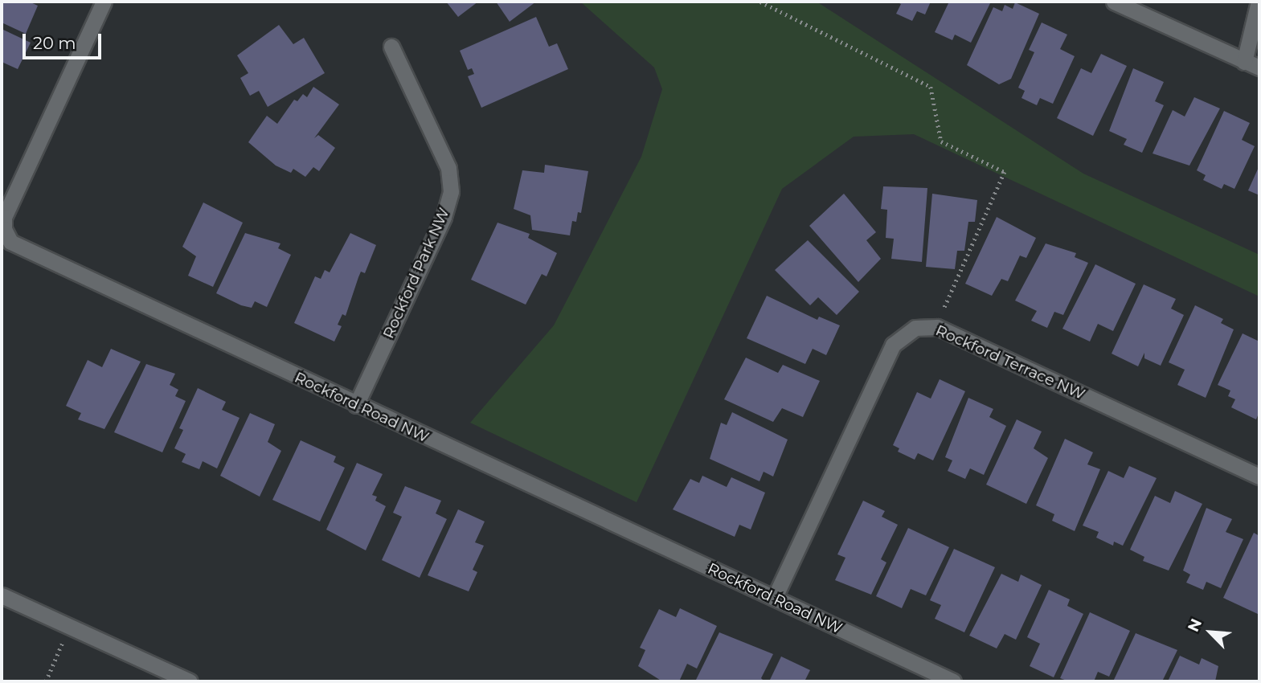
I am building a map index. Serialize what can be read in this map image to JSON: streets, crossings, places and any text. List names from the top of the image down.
{
  "streets": {
    "street": ["Rockford Park NW", "Rockford Terrace NW", "Rockford Road NW"]
  },
  "crossings": [
    ["Rockford Park NW", "Rockford Road NW"],
    ["Rockford Terrace NW", "Rockford Road NW"]
  ],
  "scale_bar": "20 m",
  "north": "top left"
}
